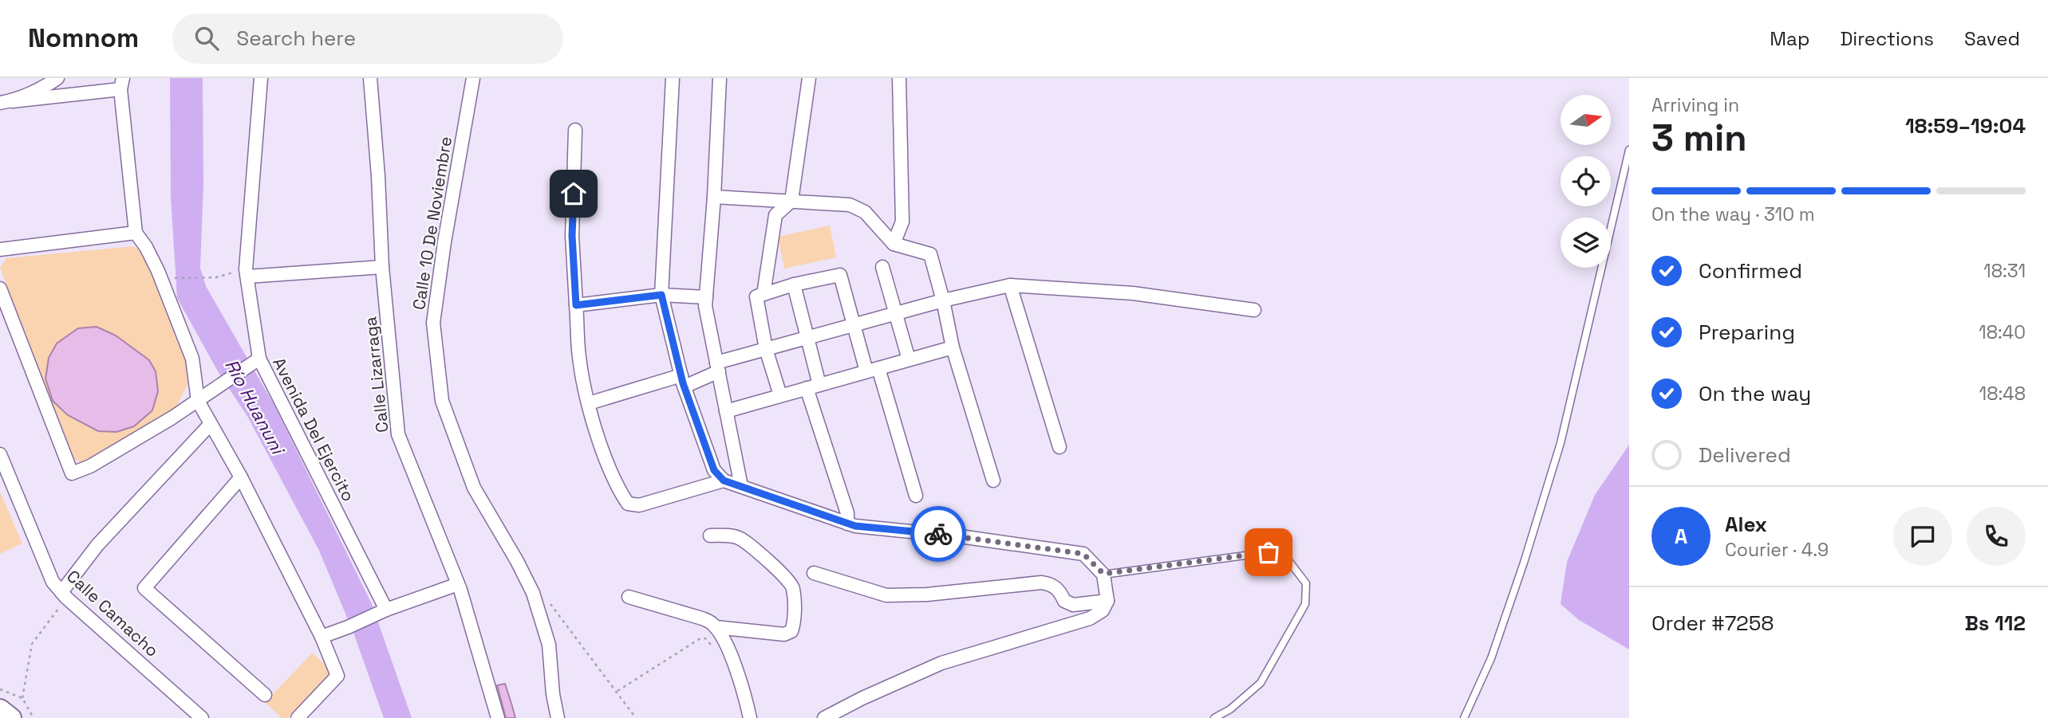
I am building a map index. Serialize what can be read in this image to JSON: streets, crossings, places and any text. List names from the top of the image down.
{
  "streets": {
    "street": [
      "Calle 10 De Noviembre",
      "Calle Lizarraga",
      "Avenida Del Ejercito",
      "Calle Camacho"
    ]
  },
  "water": ["Río Huanuni"],
  "north": "right",
  "page": {
    "header": "Nomnom",
    "search": "Search here",
    "nav": ["Map", "Directions", "Saved"],
    "heading": ["3 min", "Arriving in", "18:59–19:04"],
    "panel": [
      "Alex",
      "Courier · 4.9",
      "Order #7258",
      "Bs 112"
    ],
    "bar": "On the way · 310 m",
    "list": [
      ["Confirmed", "18:31"],
      ["Preparing", "18:40"],
      ["On the way", "18:48"],
      "Delivered"
    ],
    "round": "A"
  }
}
